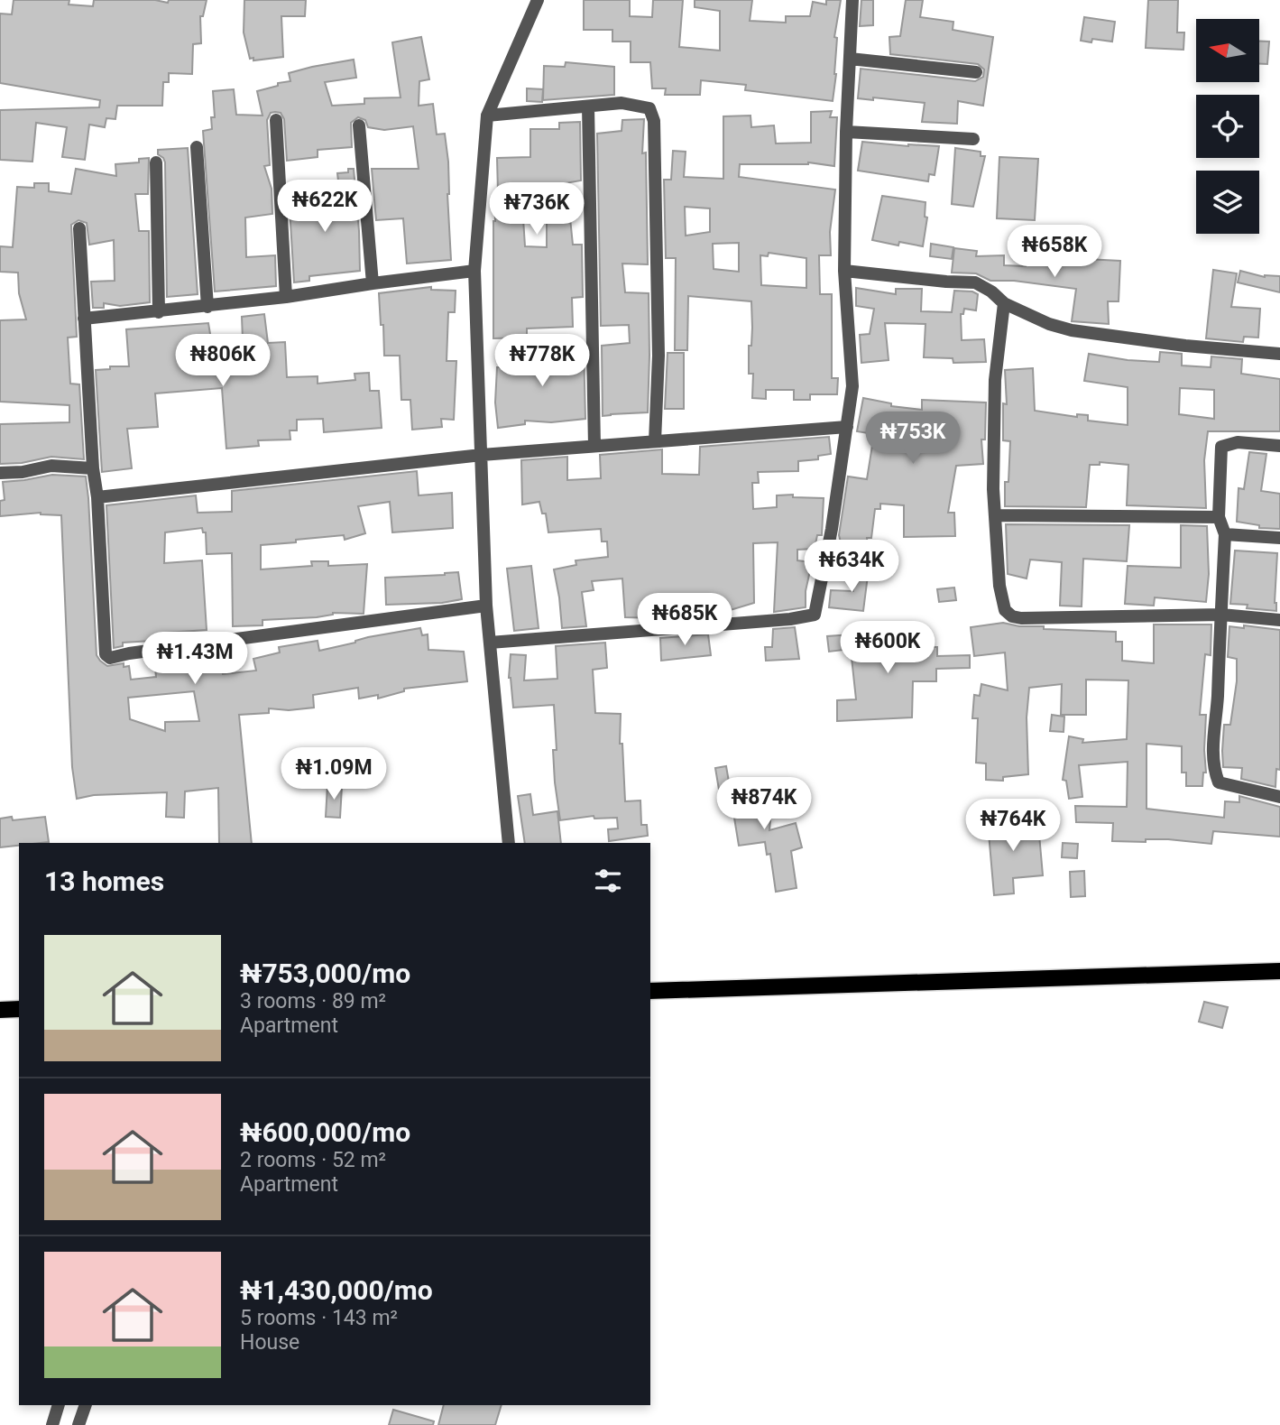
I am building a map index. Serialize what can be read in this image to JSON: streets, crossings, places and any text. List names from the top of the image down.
{
  "north": "left",
  "page": {
    "price": [
      "₦622K",
      "₦736K",
      "₦658K",
      "₦806K",
      "₦778K",
      "₦753K",
      "₦634K",
      "₦685K",
      "₦600K",
      "₦1.43M",
      "₦1.09M",
      "₦874K",
      "₦764K"
    ],
    "heading": "13 homes",
    "list": [
      {
        "name": "₦753,000/mo",
        "note": "3 rooms · 89 m² · Apartment"
      },
      {
        "name": "₦600,000/mo",
        "note": "2 rooms · 52 m² · Apartment"
      },
      {
        "name": "₦1,430,000/mo",
        "note": "5 rooms · 143 m² · House"
      }
    ]
  }
}
